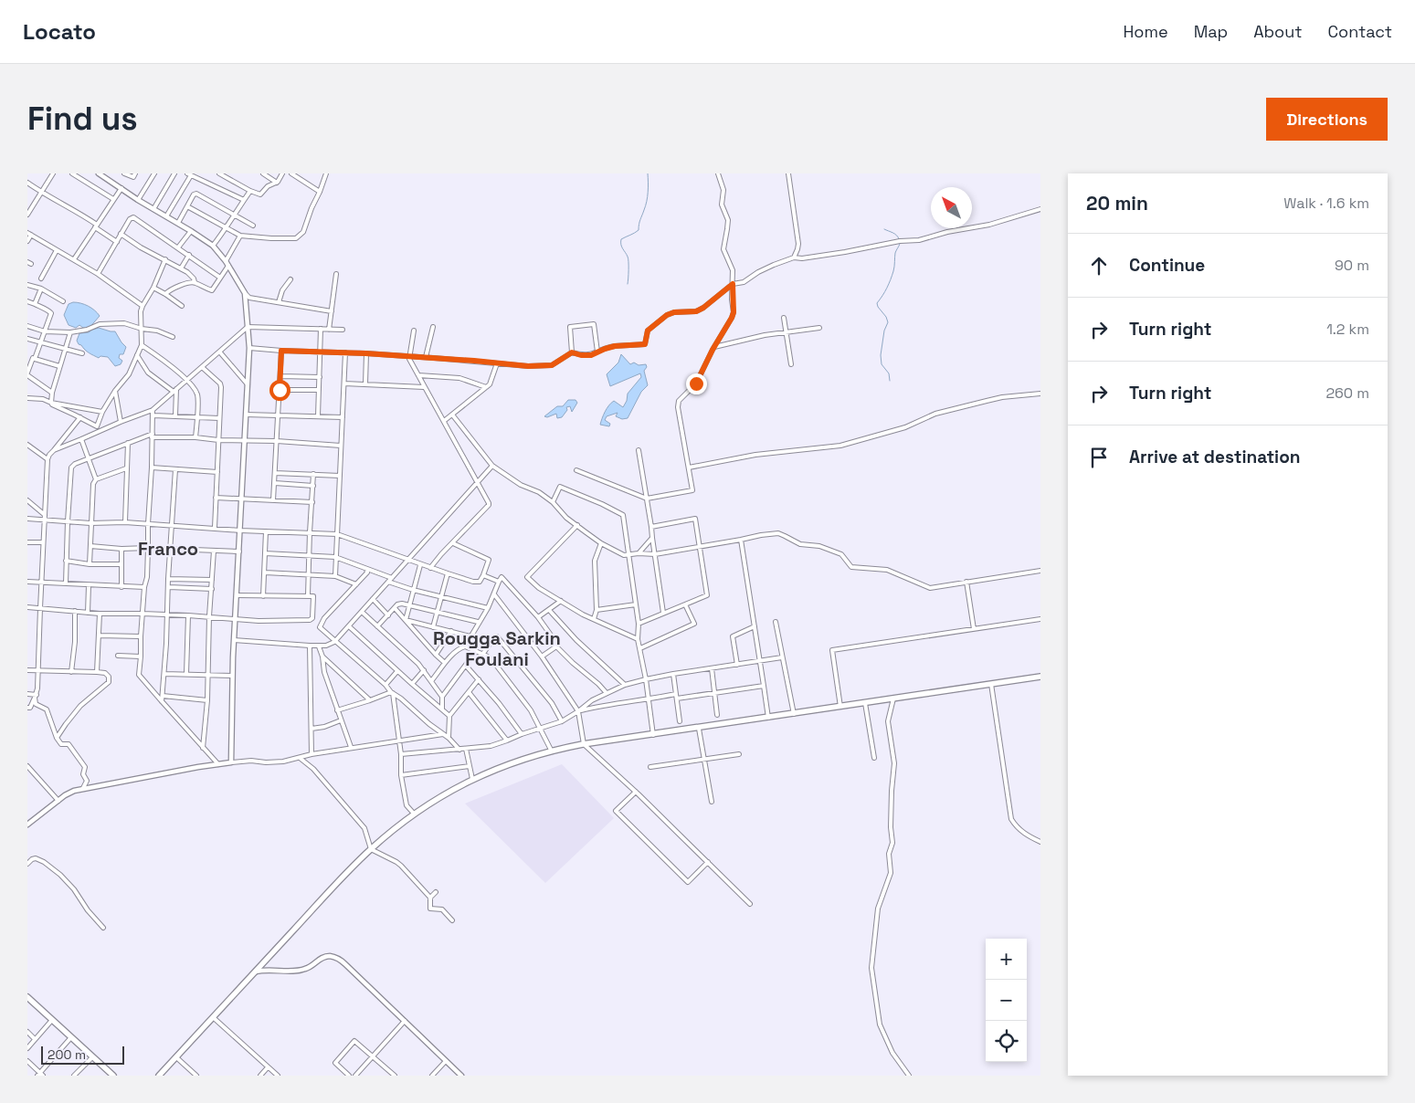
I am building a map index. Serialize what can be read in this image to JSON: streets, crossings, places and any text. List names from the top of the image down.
{
  "districts": ["Franco", "Rougga Sarkin Foulani"],
  "scale_bar": "200 m",
  "north": "top left",
  "page": {
    "header": "Locato",
    "nav": [
      "Home",
      "Map",
      "About",
      "Contact"
    ],
    "buttons": "Directions",
    "title": "Find us",
    "heading": ["20 min", "Walk · 1.6 km"],
    "list": [
      ["Continue", "90 m"],
      ["Turn right", "1.2 km"],
      ["Turn right", "260 m"],
      "Arrive at destination"
    ],
    "map_buttons": ["+", "−"],
    "scale": "200 m"
  }
}
